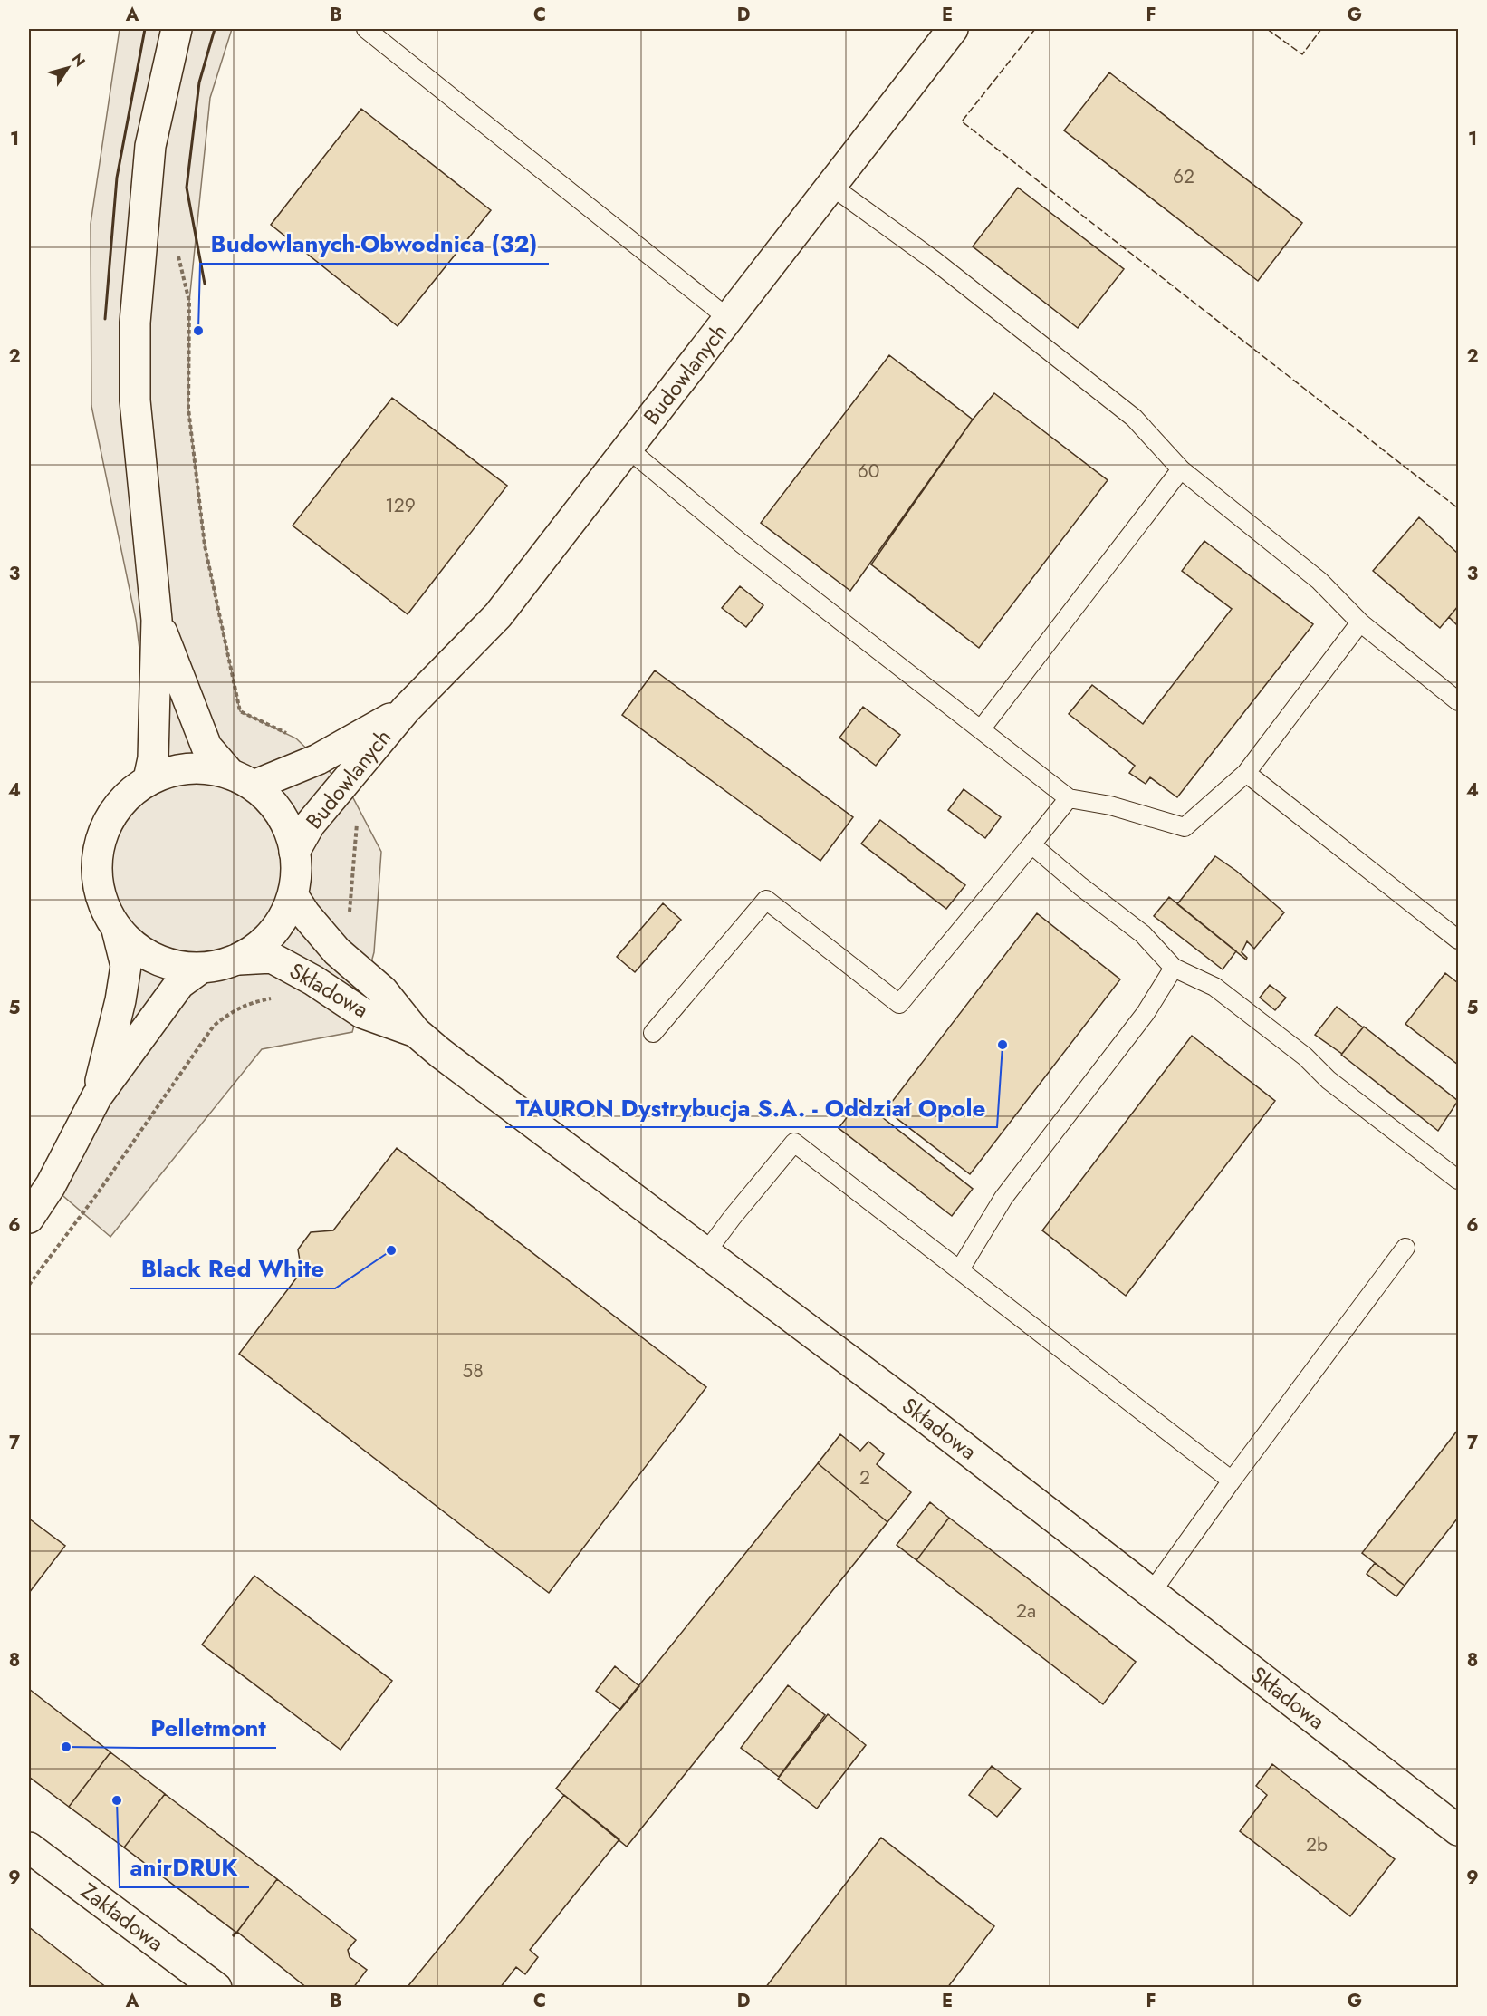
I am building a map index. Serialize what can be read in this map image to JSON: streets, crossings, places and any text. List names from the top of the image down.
{
  "streets": {
    "street": ["Budowlanych", "Składowa", "Zakładowa"]
  },
  "places": [
    "Budowlanych-Obwodnica (32)",
    "TAURON Dystrybucja S.A. - Oddział Opole",
    "Black Red White",
    "Pelletmont",
    "anirDRUK"
  ],
  "house_numbers": [
    "62",
    "60",
    "129",
    "58",
    "2",
    "2a",
    "2b"
  ],
  "north": "top right",
  "grid": {
    "columns": [
      "A",
      "B",
      "C",
      "D",
      "E",
      "F",
      "G"
    ],
    "rows": [
      "1",
      "2",
      "3",
      "4",
      "5",
      "6",
      "7",
      "8",
      "9"
    ]
  }
}
